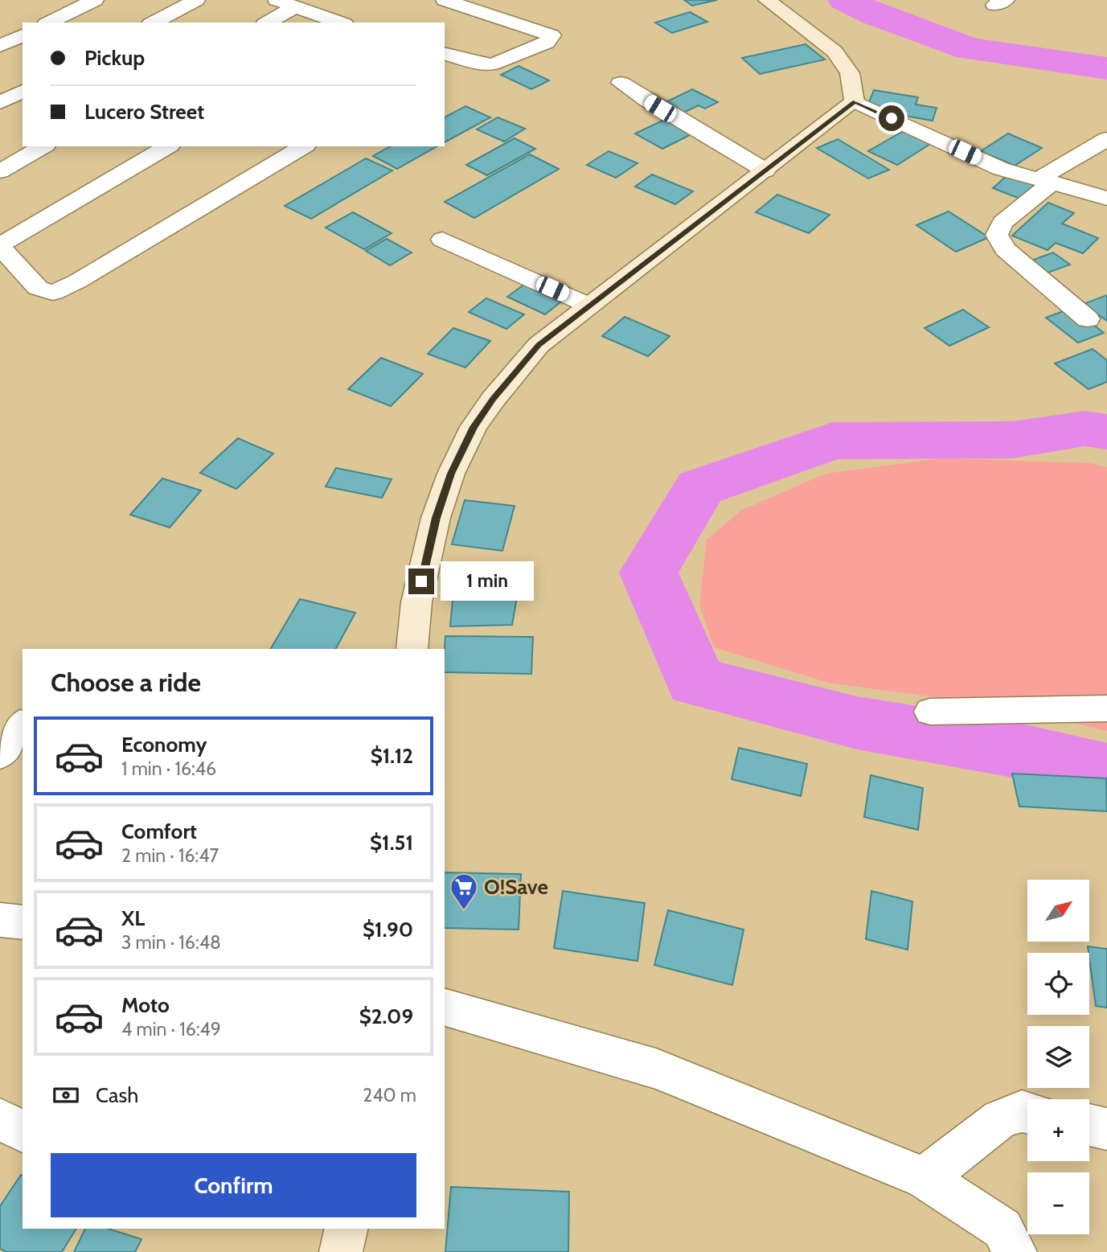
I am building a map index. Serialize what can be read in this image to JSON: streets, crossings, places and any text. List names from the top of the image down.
{
  "places": {
    "supermarket": ["O!Save"]
  },
  "north": "top right",
  "page": {
    "banner": ["Pickup", "Lucero Street"],
    "bubble": "1 min",
    "heading": "Choose a ride",
    "list": [
      {
        "name": "Economy",
        "note": "1 min · 16:46",
        "value": "$1.12"
      },
      {
        "name": "Comfort",
        "note": "2 min · 16:47",
        "value": "$1.51"
      },
      {
        "name": "XL",
        "note": "3 min · 16:48",
        "value": "$1.90"
      },
      {
        "name": "Moto",
        "note": "4 min · 16:49",
        "value": "$2.09"
      }
    ],
    "map_buttons": ["+", "−"],
    "pay": ["Cash", "240 m"],
    "buttons": "Confirm"
  }
}
